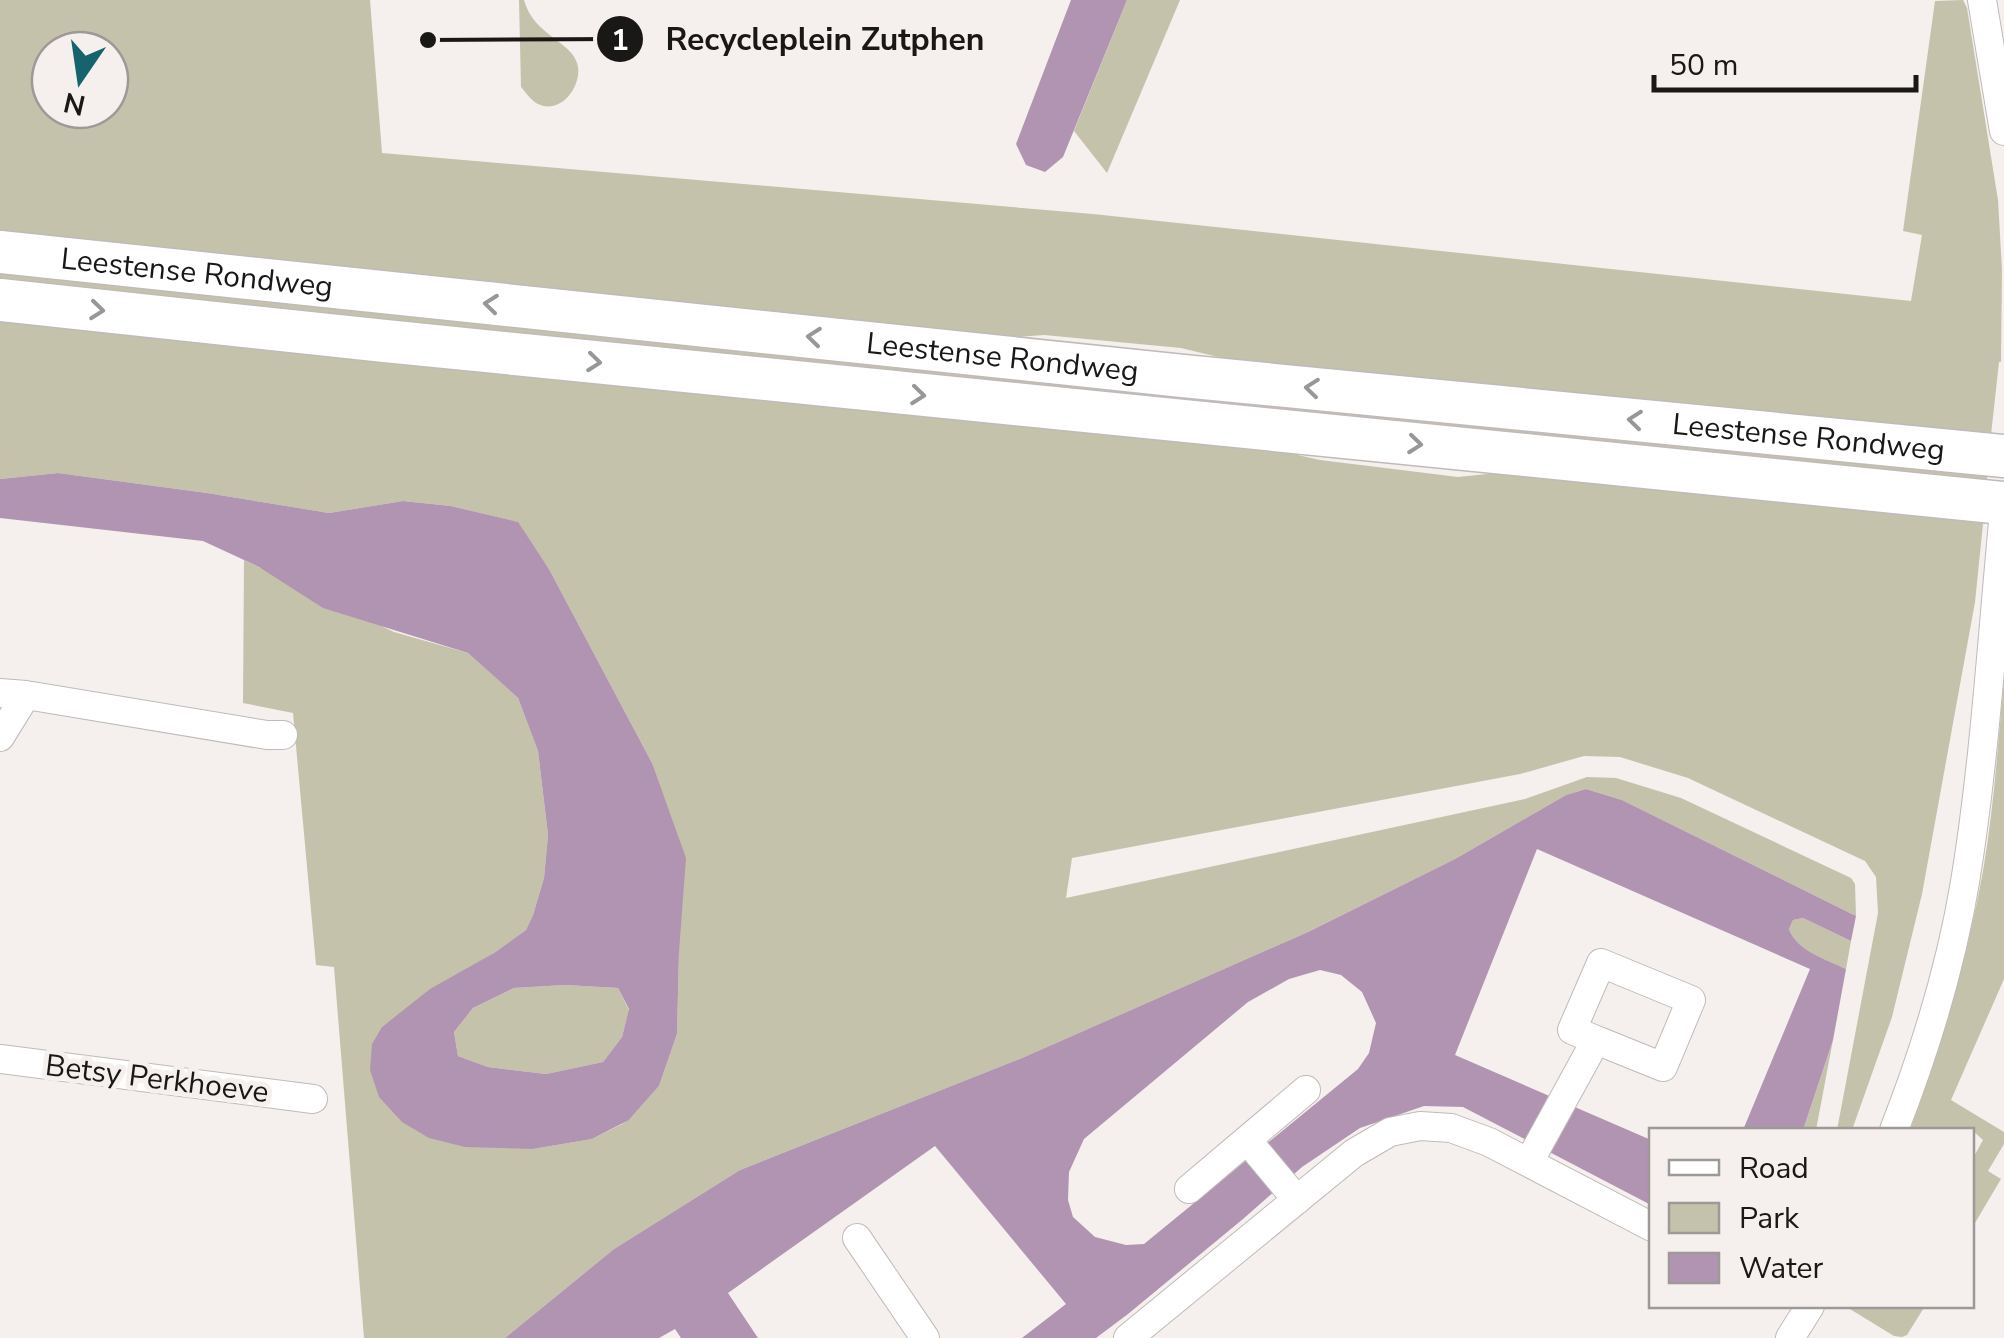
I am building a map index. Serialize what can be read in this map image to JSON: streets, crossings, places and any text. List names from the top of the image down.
{
  "streets": {
    "main road": ["Leestense Rondweg"],
    "street": ["Betsy Perkhoeve"]
  },
  "places": ["Recycleplein Zutphen"],
  "legend": ["Road", "Park", "Water"],
  "scale_bar": "50 m",
  "north": "bottom"
}
